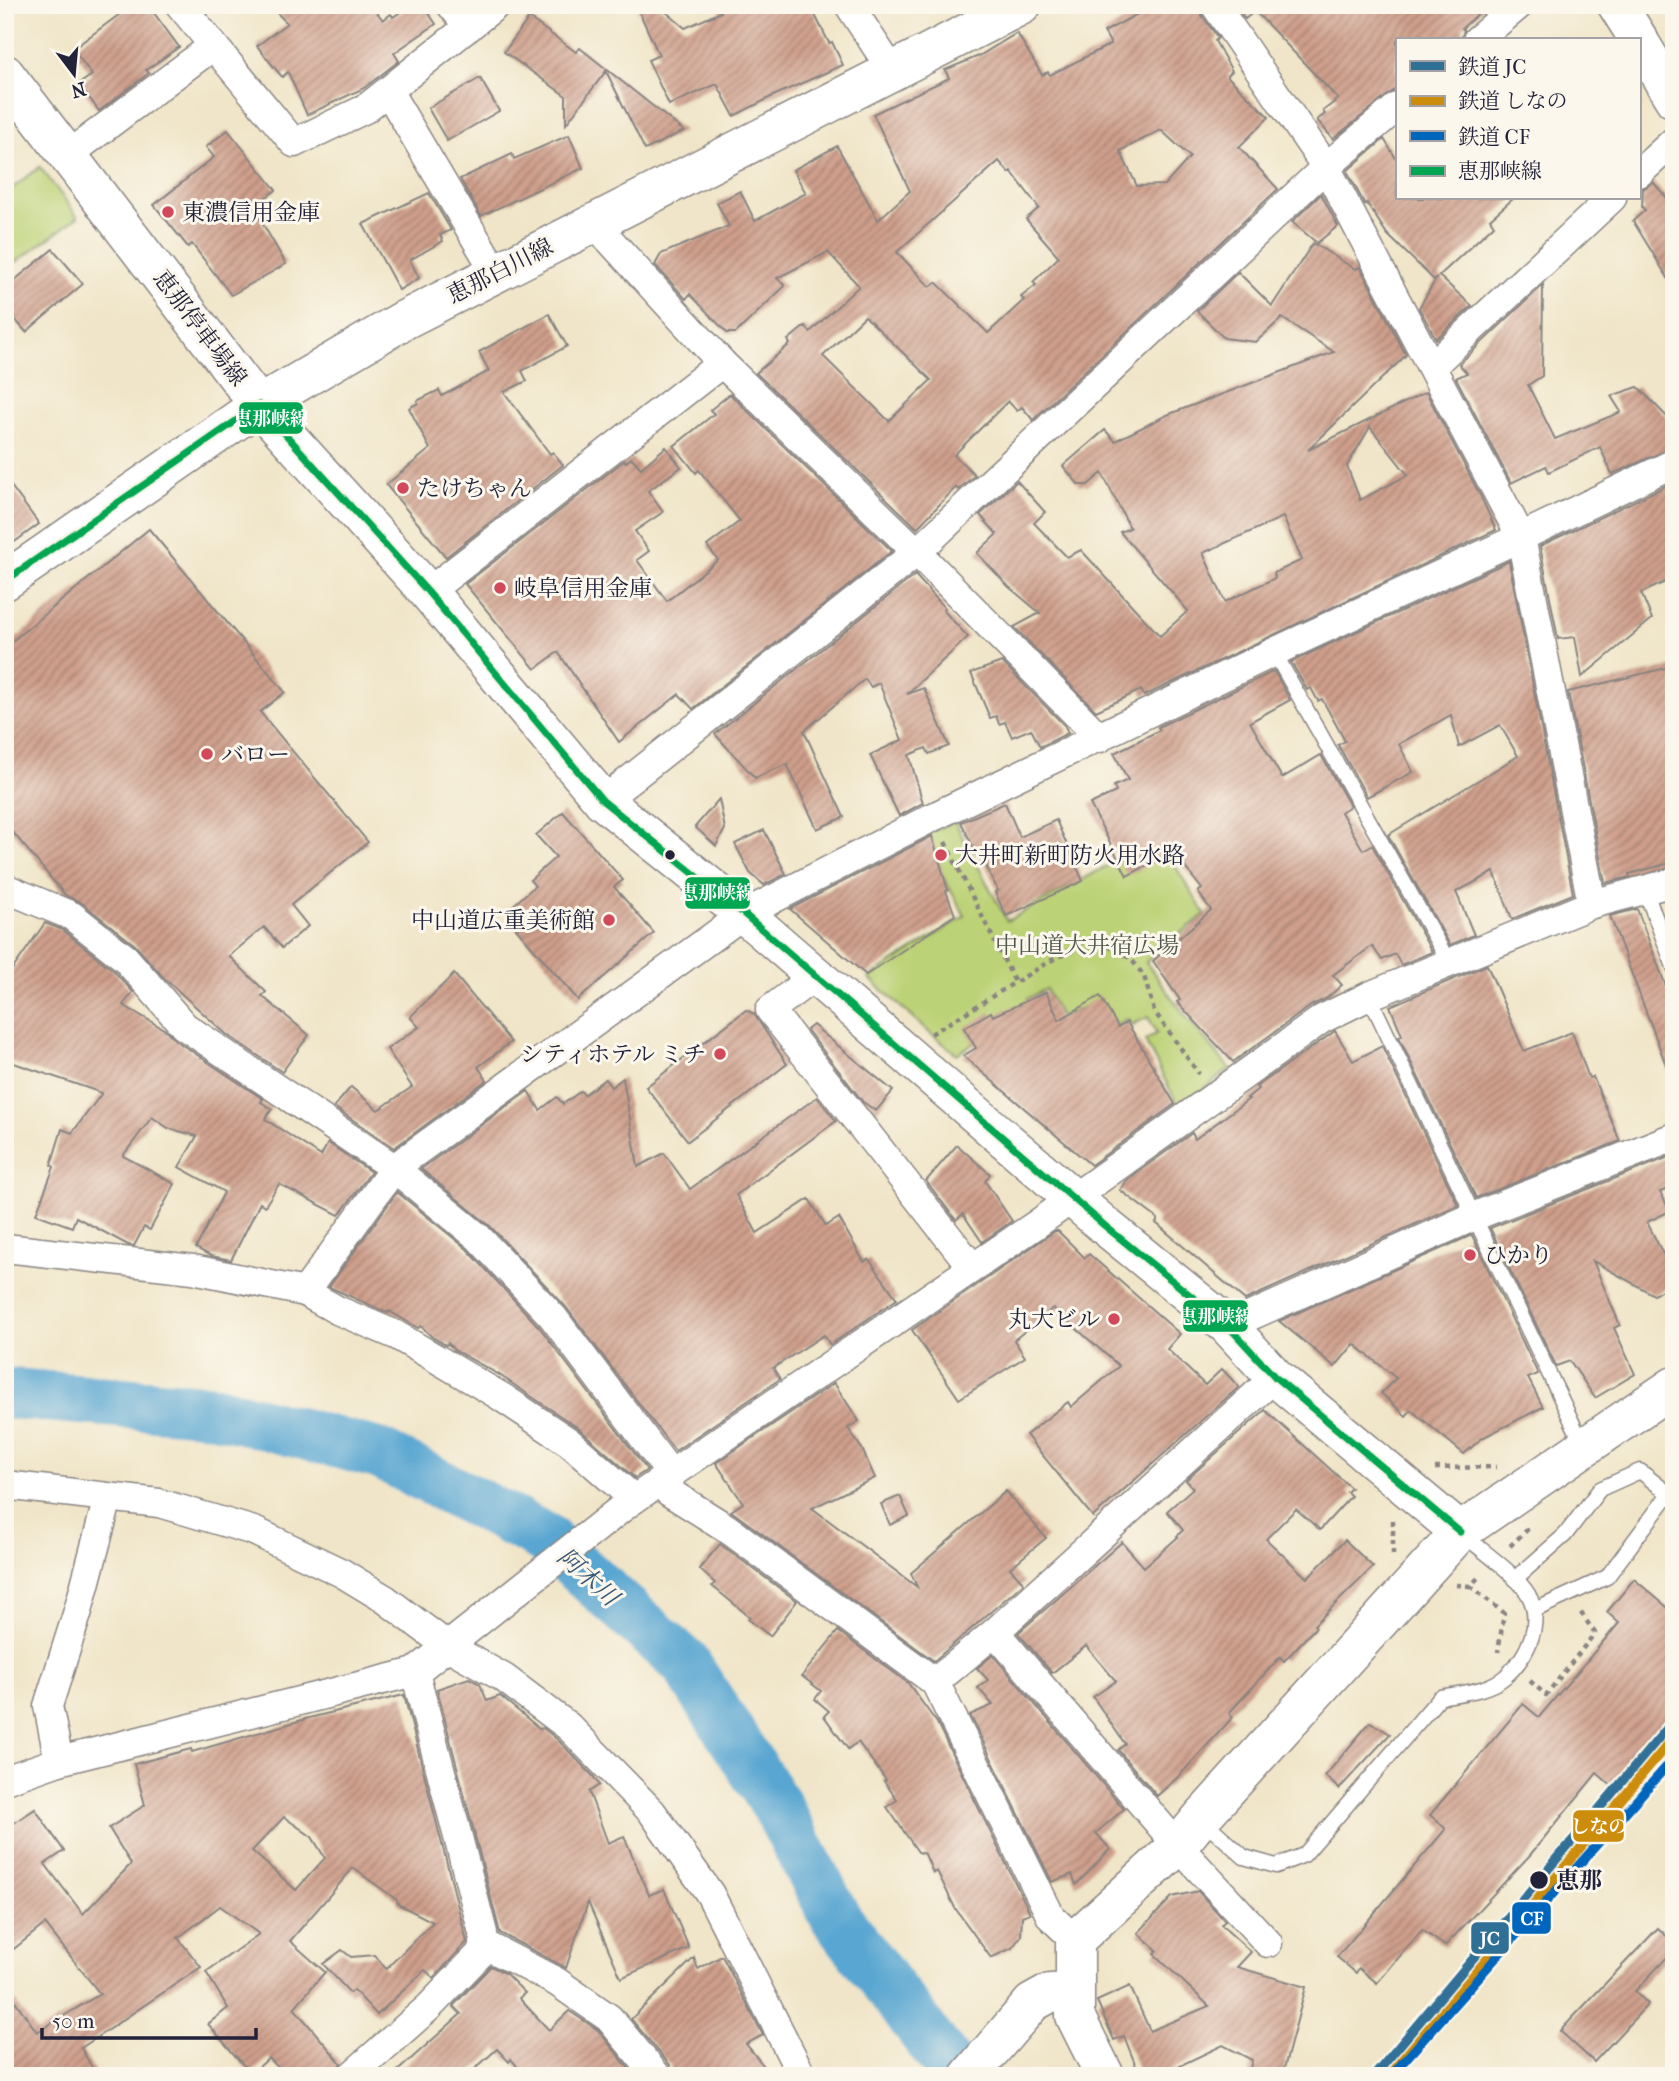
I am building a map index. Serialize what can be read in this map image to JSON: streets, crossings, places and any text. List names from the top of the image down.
{
  "streets": {
    "main road": ["恵那白川線", "恵那停車場線"]
  },
  "crossings": [
    ["恵那白川線", "恵那停車場線"]
  ],
  "water": ["阿木川"],
  "parks": ["中山道大井宿広場"],
  "places": [
    "東濃信用金庫",
    "たけちゃん",
    "岐阜信用金庫",
    "バロー",
    "大井町新町防火用水路",
    "中山道広重美術館",
    "シティホテル ミチ",
    "ひかり",
    "丸大ビル",
    "恵那"
  ],
  "lines": [
    "transit line 恵那峡線",
    "rail line JC",
    "rail line しなの",
    "rail line CF"
  ],
  "legend": [
    "鉄道 JC",
    "鉄道 しなの",
    "鉄道 CF",
    "恵那峡線"
  ],
  "scale_bar": "50 m",
  "north": "bottom"
}
